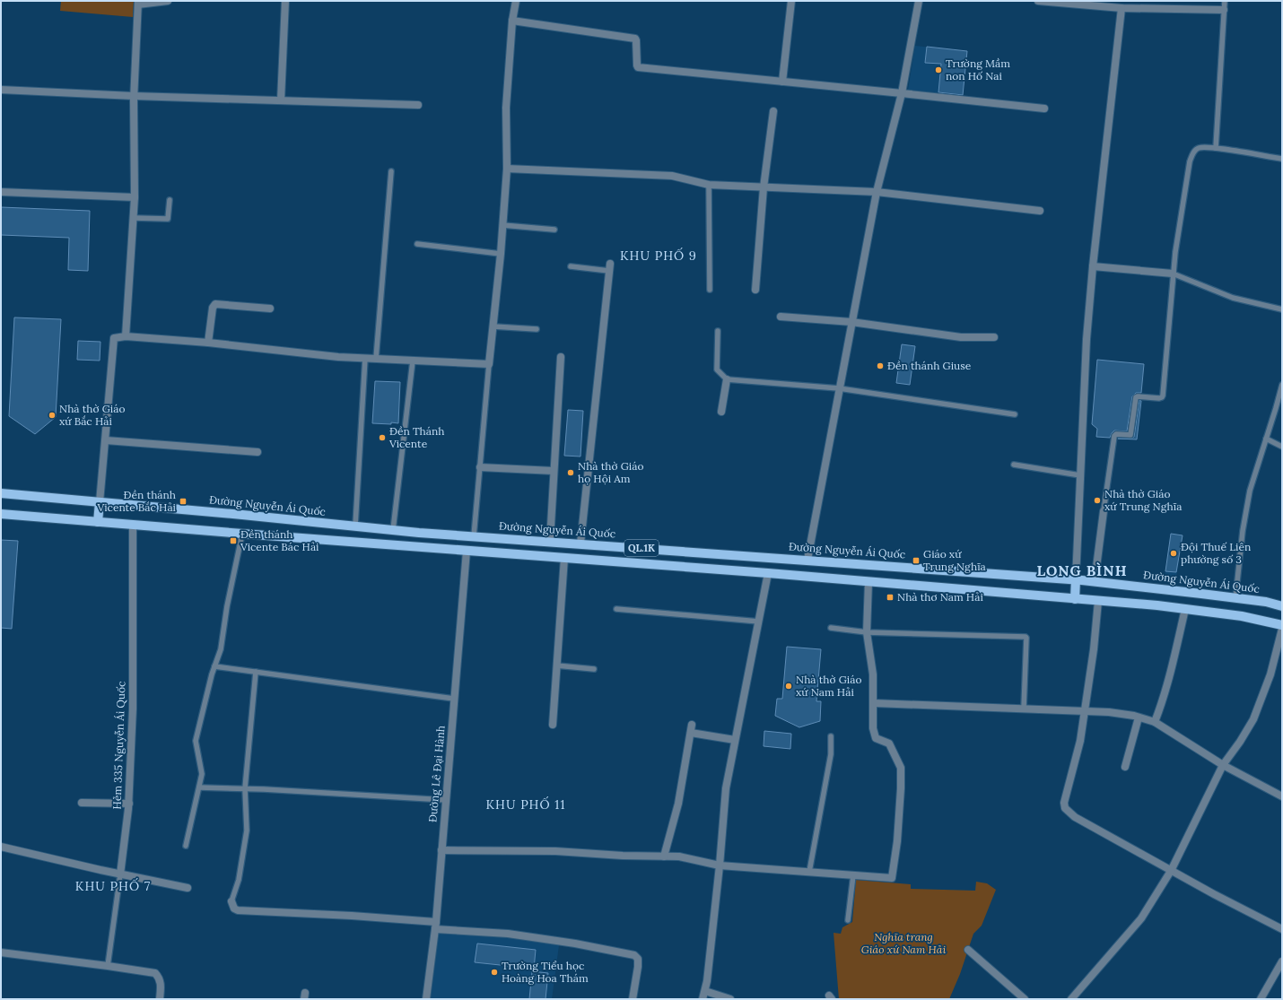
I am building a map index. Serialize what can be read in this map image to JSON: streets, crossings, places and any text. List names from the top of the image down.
{
  "streets": {
    "main road": ["Đường Nguyễn Ái Quốc", "QL.1K"],
    "street": ["Hẻm 335 Nguyễn Ái Quốc", "Đường Lê Đại Hành"]
  },
  "crossings": [
    ["QL.1K", "Hẻm 335 Nguyễn Ái Quốc"],
    ["QL.1K", "Đường Lê Đại Hành"]
  ],
  "districts": [
    "KHU PHỐ 9",
    "LONG BÌNH",
    "KHU PHỐ 11",
    "KHU PHỐ 7"
  ],
  "parks": ["Nghĩa trang Giáo xứ Nam Hải"],
  "places": {
    "other": [
      "Trường Mầm non Hố Nai",
      "Đền thánh Giuse",
      "Nhà thờ Giáo xứ Bắc Hải",
      "Đền Thánh Vicente",
      "Nhà thờ Giáo họ Hội Am",
      "Nhà thờ Giáo xứ Trung Nghĩa",
      "Đội Thuế Liên phường số 3",
      "Nhà thờ Giáo xứ Nam Hải",
      "Trường Tiểu học Hoàng Hoa Thám"
    ],
    "transit": [
      "Đền thánh Vicente Bắc Hải",
      "Đền thánh Vicente Bác Hải",
      "Giáo xứ Trung Nghĩa",
      "Nhà thơ Nam Hải"
    ]
  }
}
